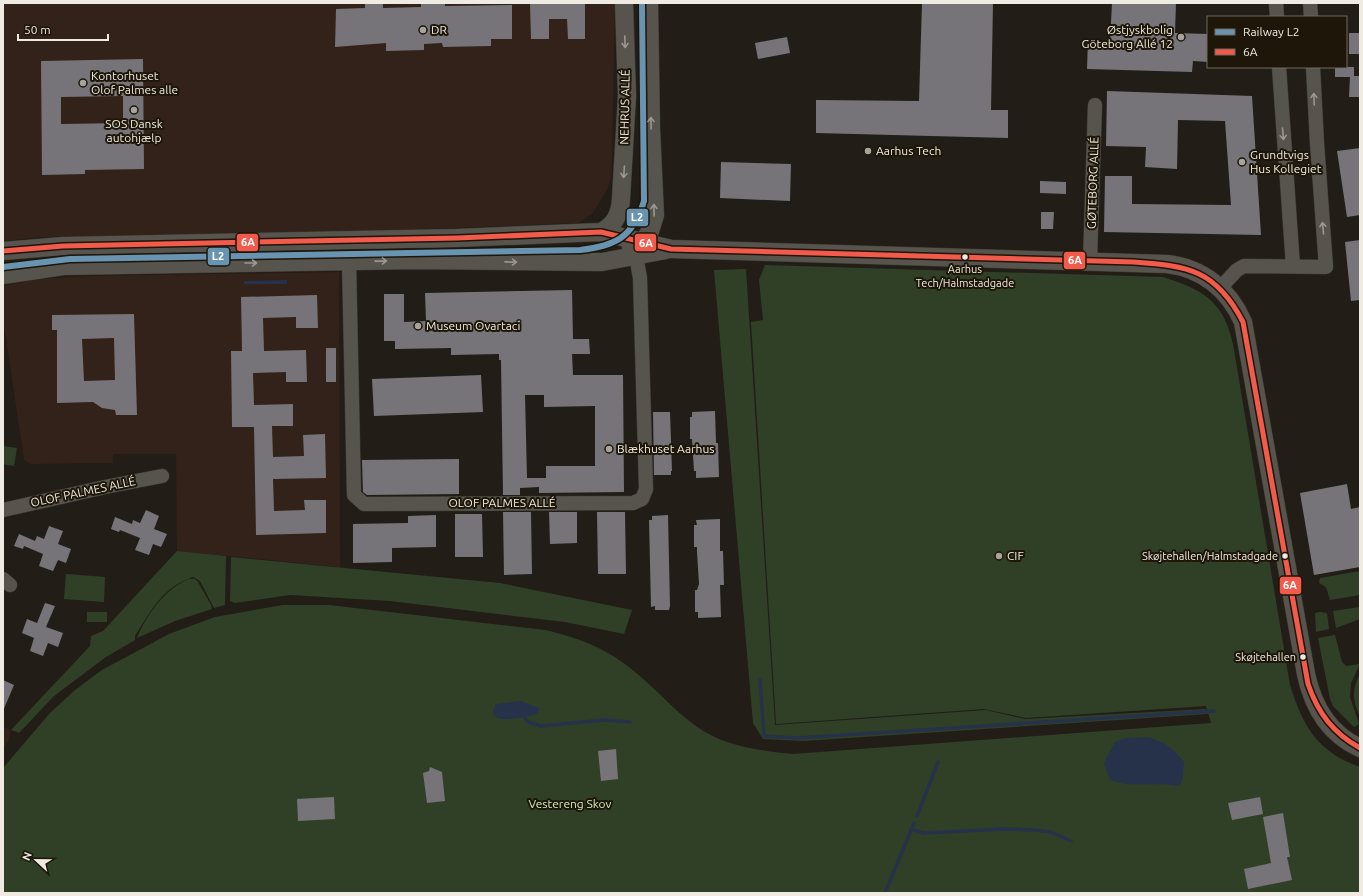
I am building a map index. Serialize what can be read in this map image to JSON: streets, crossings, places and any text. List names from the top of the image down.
{
  "streets": {
    "street": ["NEHRUS ALLÉ", "GØTEBORG ALLÉ", "OLOF PALMES ALLÉ"]
  },
  "crossings": [
    ["NEHRUS ALLÉ", "OLOF PALMES ALLÉ"]
  ],
  "parks": ["Vestereng Skov"],
  "places": [
    "DR",
    "Østjyskbolig Göteborg Allé 12",
    "Kontorhuset Olof Palmes alle",
    "SOS Dansk autohjælp",
    "Aarhus Tech",
    "Grundtvigs Hus Kollegiet",
    "Aarhus Tech/Halmstadgade",
    "Museum Ovartaci",
    "Blækhuset Aarhus",
    "CIF",
    "Skøjtehallen/Halmstadgade",
    "Skøjtehallen"
  ],
  "lines": ["rail line L2", "transit line 6A"],
  "legend": ["Railway L2", "6A"],
  "scale_bar": "50 m",
  "north": "left"
}
